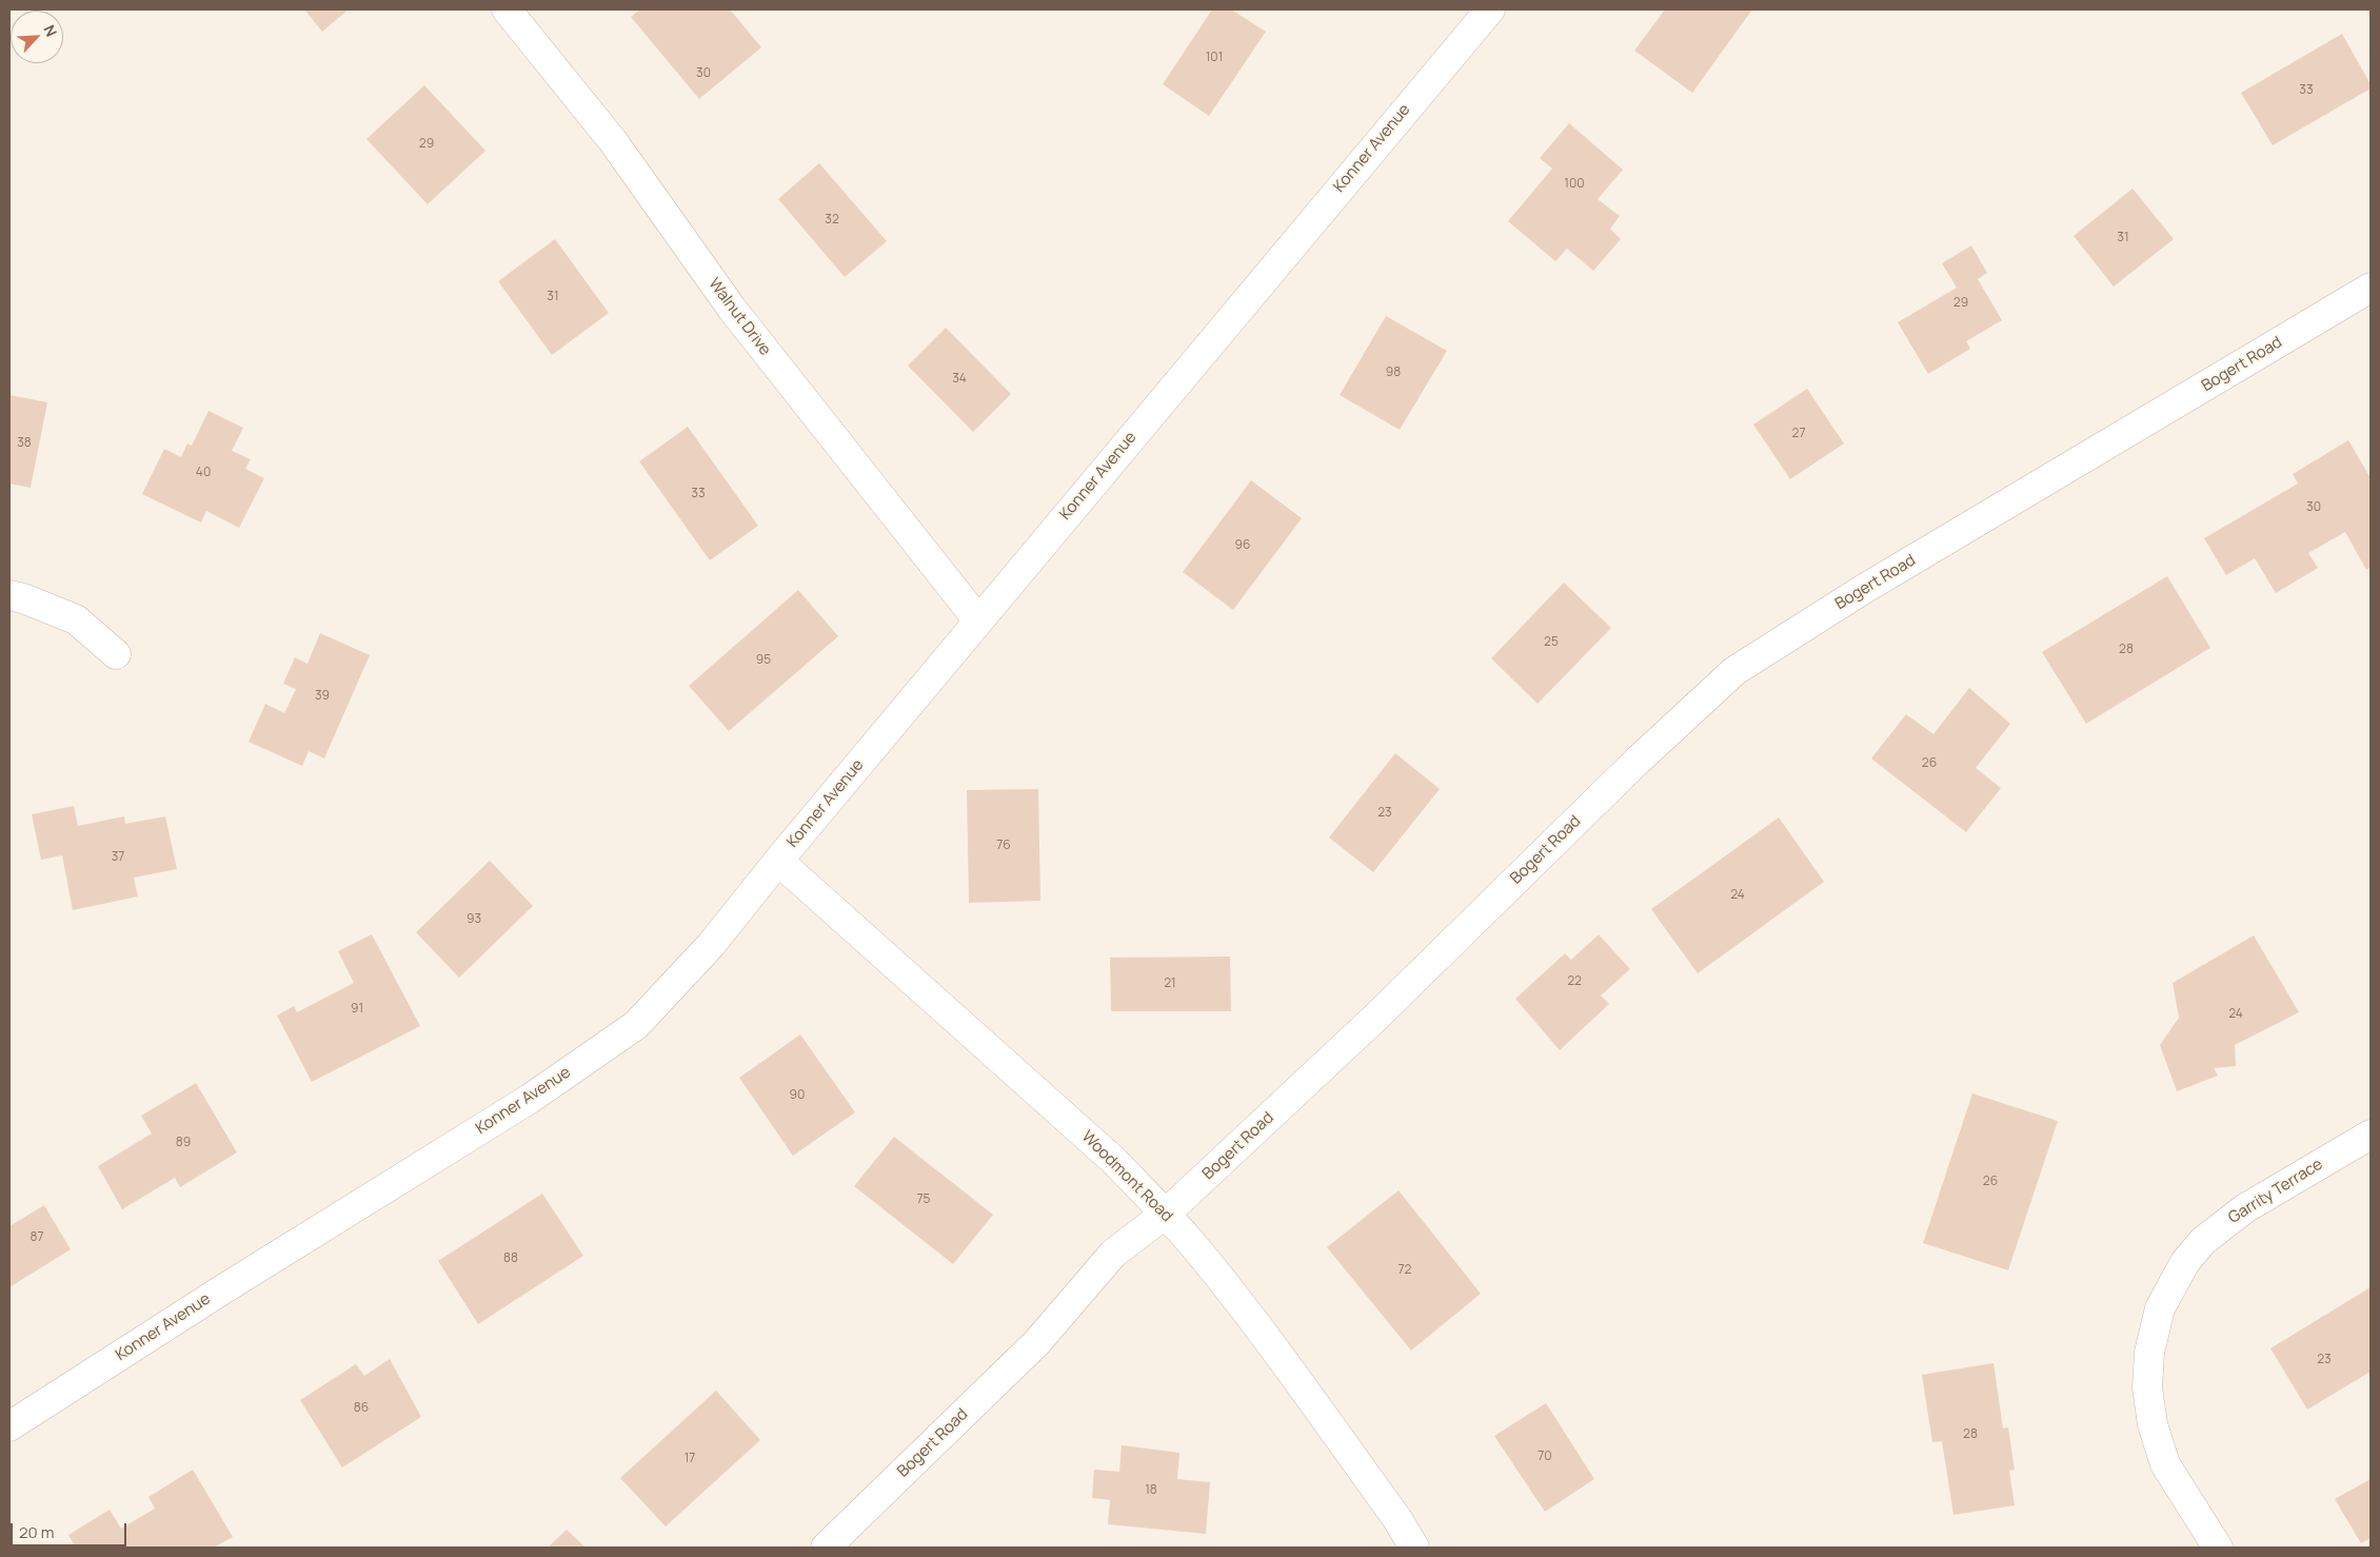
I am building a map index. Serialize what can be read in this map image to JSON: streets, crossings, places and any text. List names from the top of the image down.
{
  "streets": {
    "street": [
      "Konner Avenue",
      "Walnut Drive",
      "Bogert Road",
      "Woodmont Road",
      "Garrity Terrace"
    ]
  },
  "crossings": [
    ["Konner Avenue", "Walnut Drive"],
    ["Konner Avenue", "Woodmont Road"],
    ["Bogert Road", "Woodmont Road"]
  ],
  "house_numbers": [
    "101",
    "30",
    "33",
    "29",
    "100",
    "32",
    "31",
    "31",
    "29",
    "98",
    "34",
    "27",
    "38",
    "40",
    "33",
    "30",
    "96",
    "25",
    "28",
    "95",
    "39",
    "26",
    "23",
    "76",
    "37",
    "24",
    "93",
    "22",
    "21",
    "91",
    "24",
    "90",
    "89",
    "26",
    "75",
    "87",
    "88",
    "72",
    "23",
    "86",
    "28",
    "70",
    "17",
    "18"
  ],
  "scale_bar": "20 m",
  "north": "top right"
}
